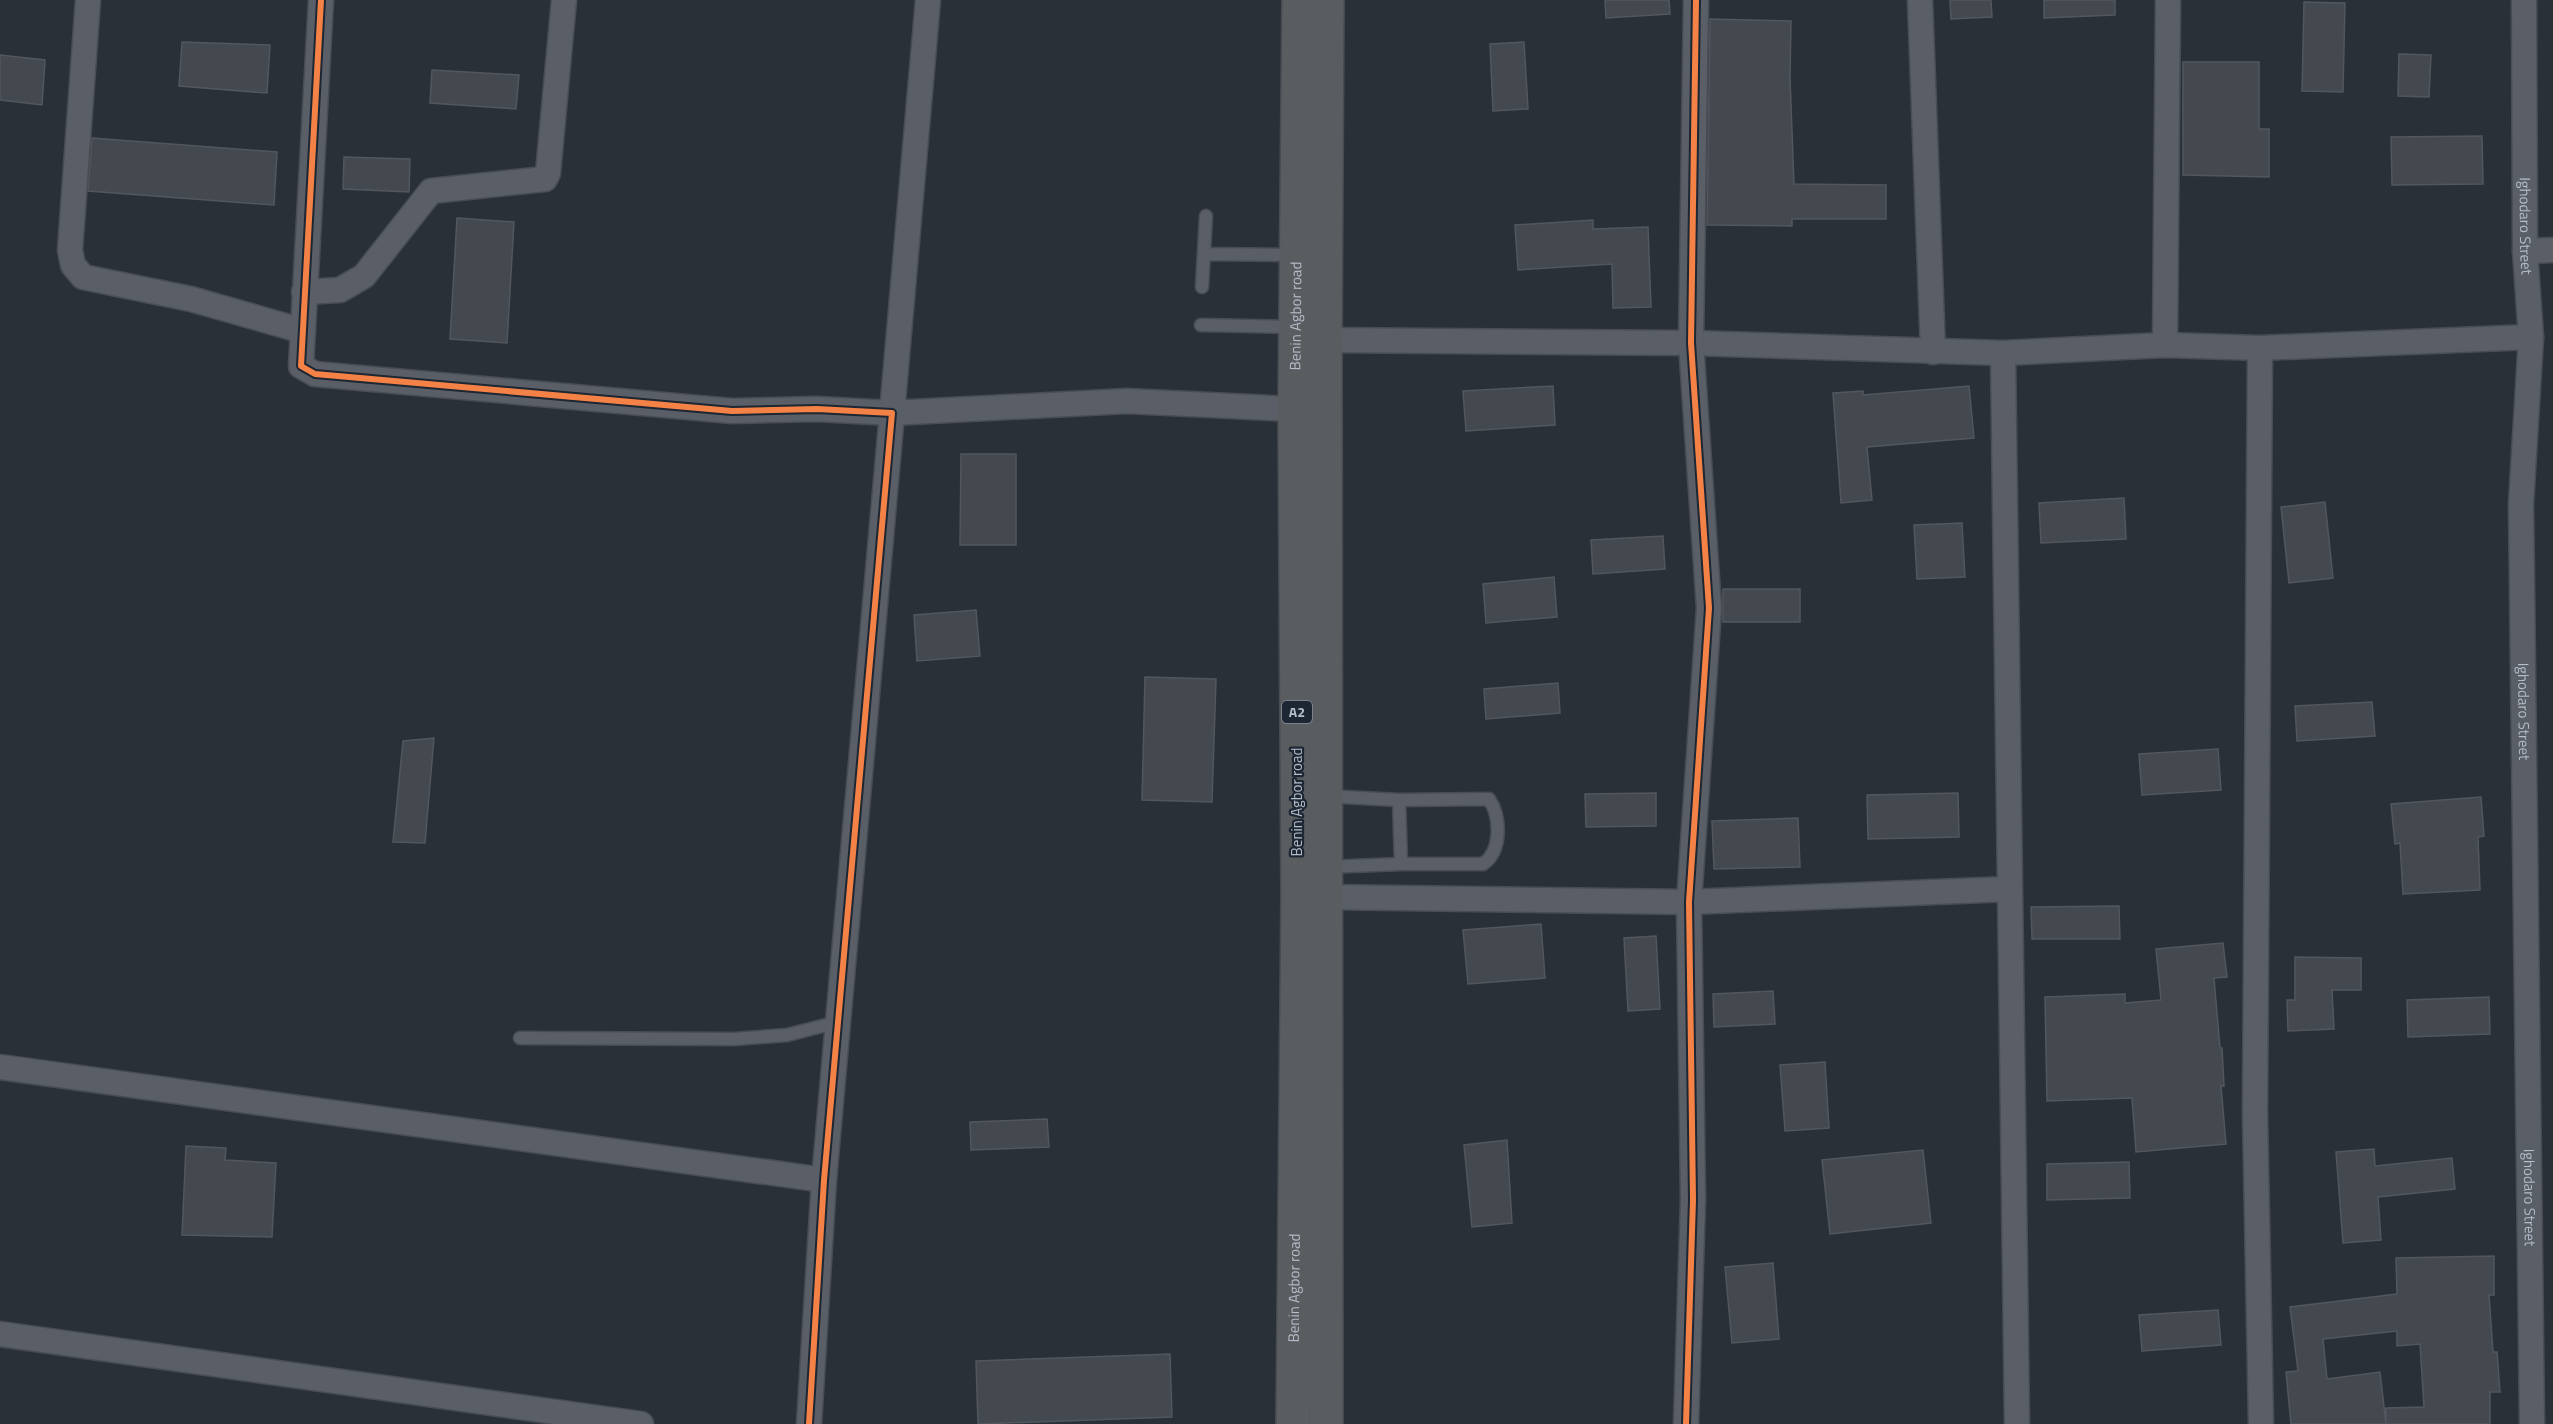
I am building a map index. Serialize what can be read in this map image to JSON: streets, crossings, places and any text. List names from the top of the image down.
{
  "streets": {
    "highway": ["Benin Agbor road", "A2"],
    "street": ["Ighodaro Street"]
  }
}
